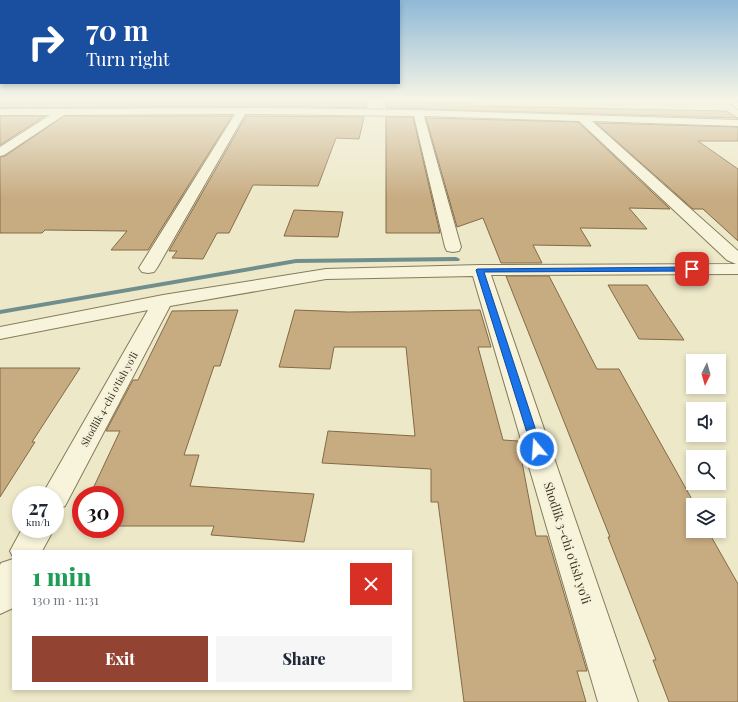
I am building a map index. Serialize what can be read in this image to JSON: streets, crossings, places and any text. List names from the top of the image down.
{
  "streets": {
    "street": ["Shodlik 4-chi o'tish yo'li", "Shodlik 3-chi o'tish yo'li"]
  },
  "north": "bottom",
  "page": {
    "turn": ["70 m", "Turn right"],
    "speed": "27 km/h",
    "limit": "30",
    "heading": ["1 min", "130 m · 11:31"],
    "buttons": ["Exit", "Share"]
  }
}
